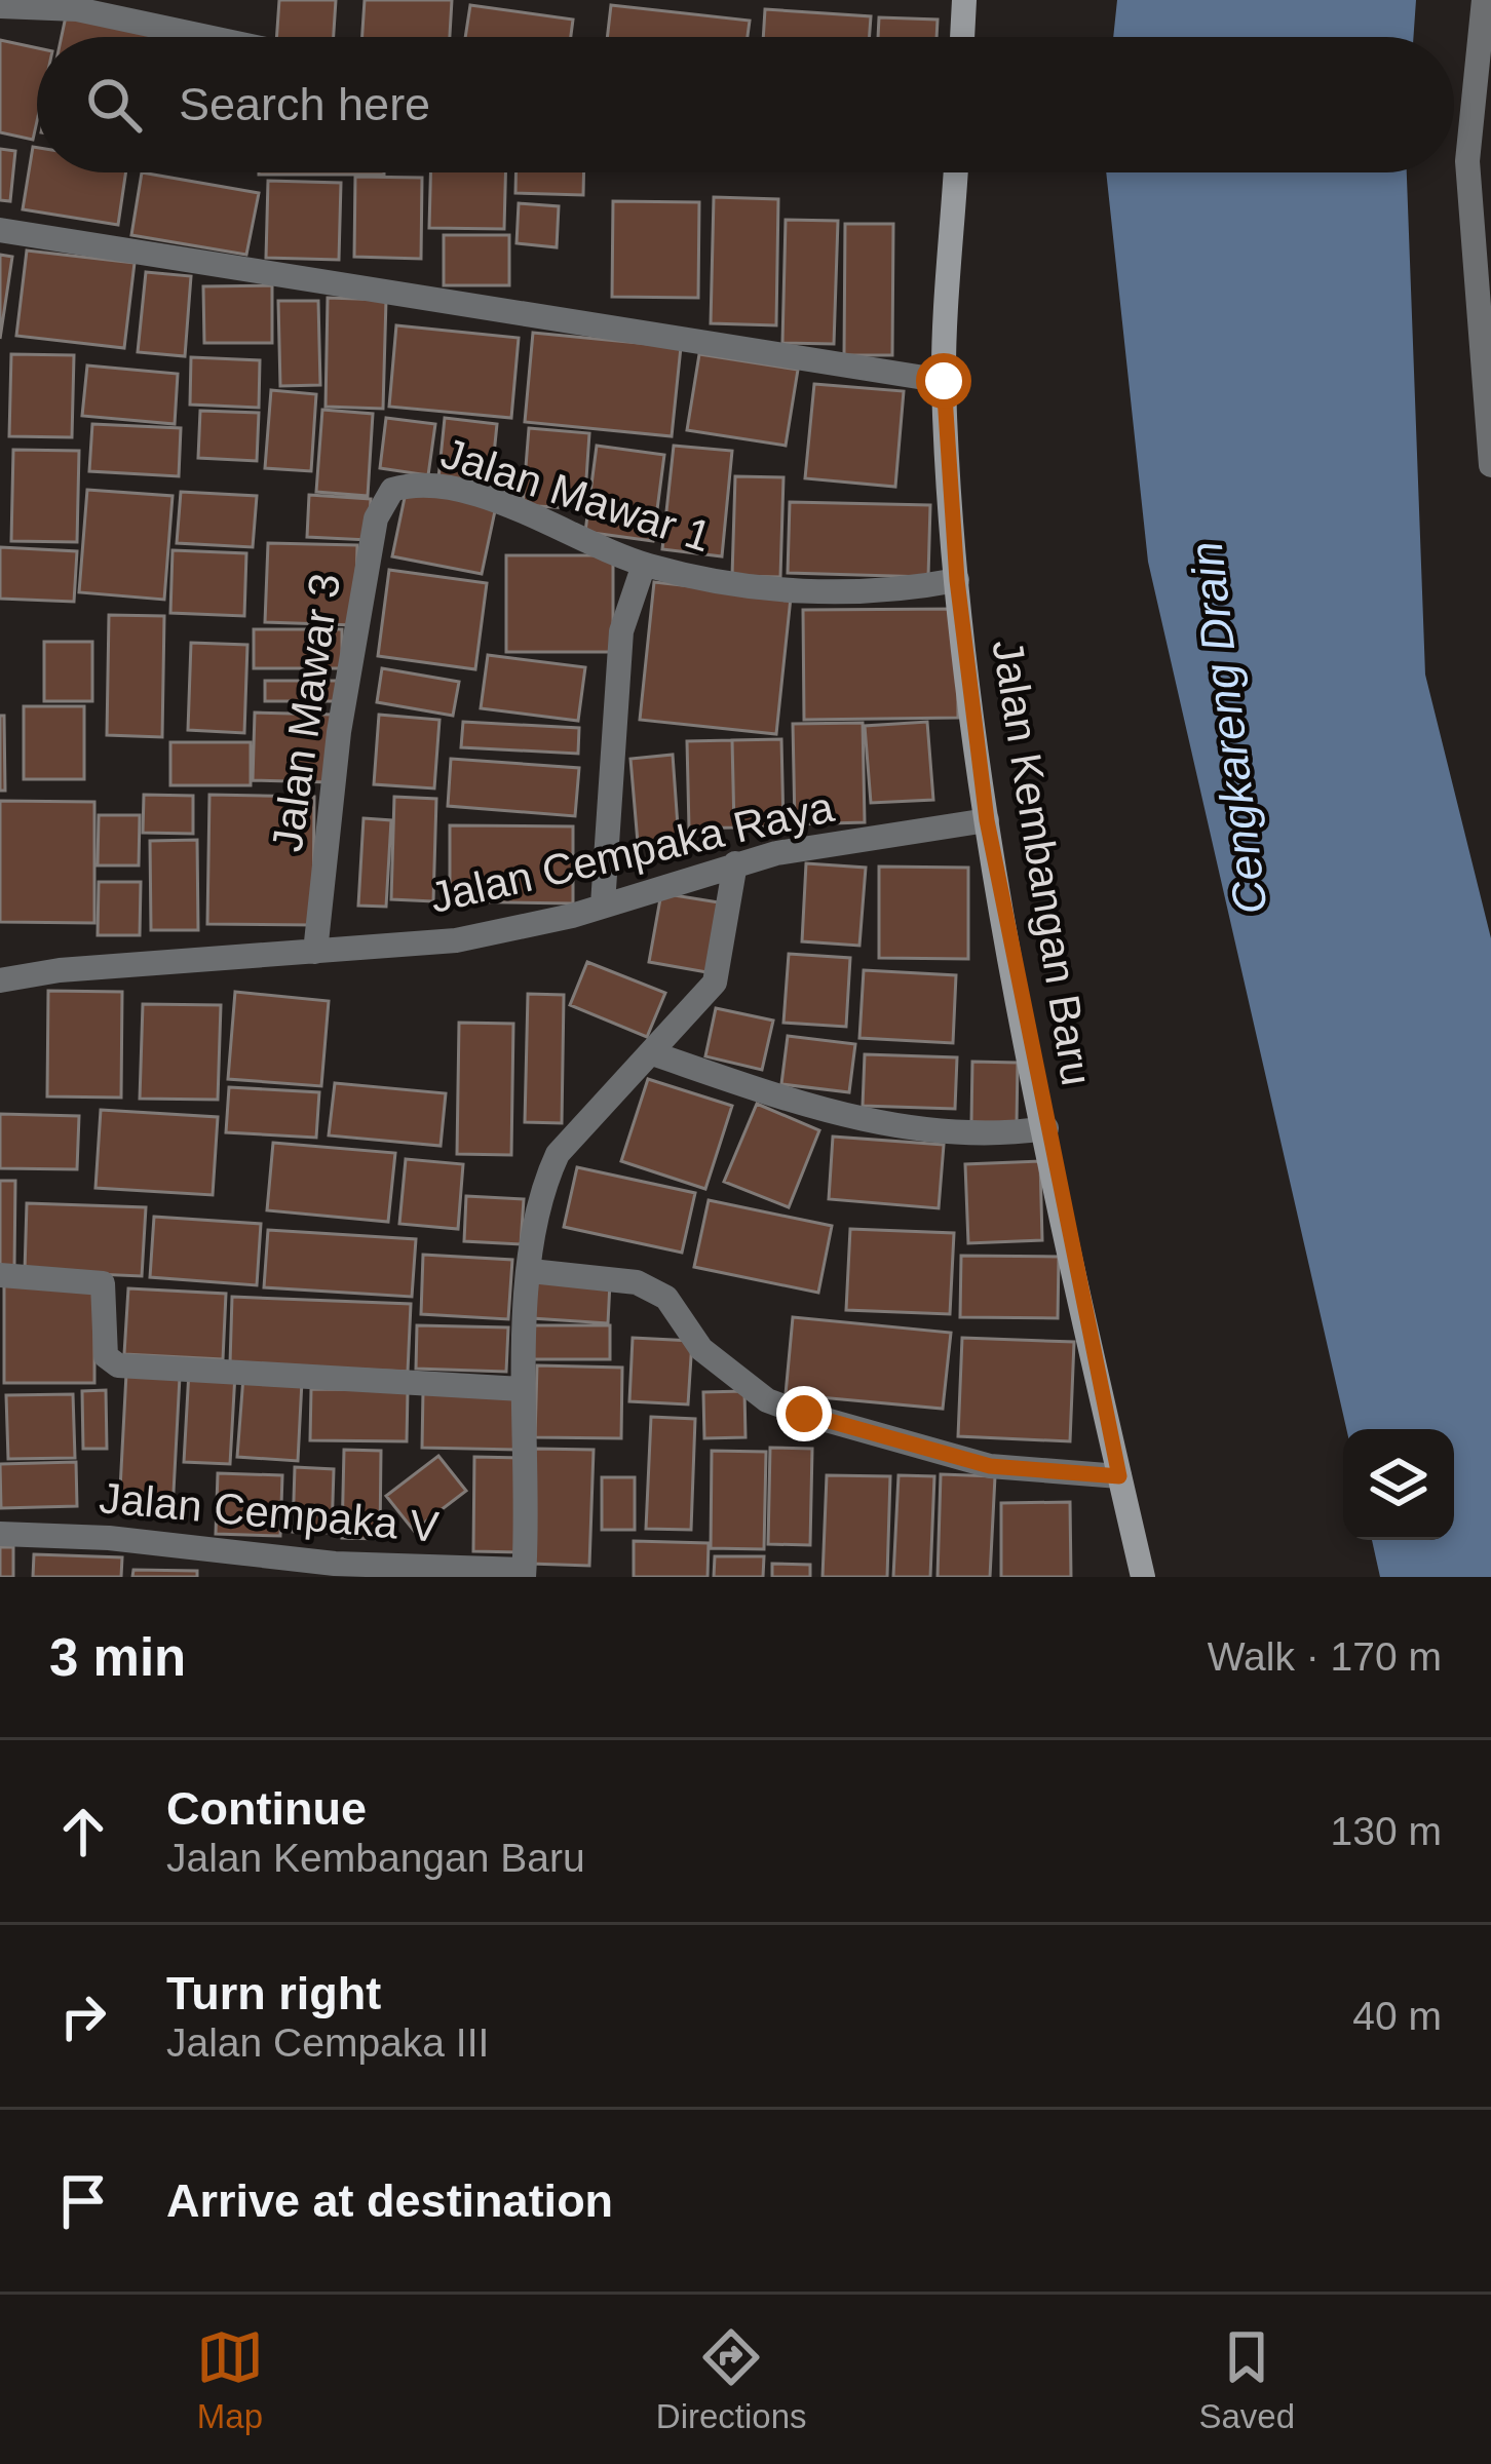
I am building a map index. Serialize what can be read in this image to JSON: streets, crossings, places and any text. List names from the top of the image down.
{
  "streets": {
    "main road": ["Jalan Kembangan Baru"],
    "street": [
      "Jalan Mawar 1",
      "Jalan Mawar 3",
      "Jalan Cempaka Raya",
      "Jalan Cempaka V"
    ]
  },
  "crossings": [
    ["Jalan Mawar 1", "Jalan Mawar 3"],
    ["Jalan Mawar 1", "Jalan Kembangan Baru"],
    ["Jalan Mawar 3", "Jalan Cempaka Raya"],
    ["Jalan Cempaka Raya", "Jalan Kembangan Baru"]
  ],
  "water": ["Cengkareng Drain"],
  "page": {
    "search": "Search here",
    "heading": ["3 min", "Walk · 170 m"],
    "list": [
      ["Continue", "Jalan Kembangan Baru", "130 m"],
      ["Turn right", "Jalan Cempaka III", "40 m"],
      "Arrive at destination"
    ],
    "nav": ["Map", "Directions", "Saved"]
  }
}
